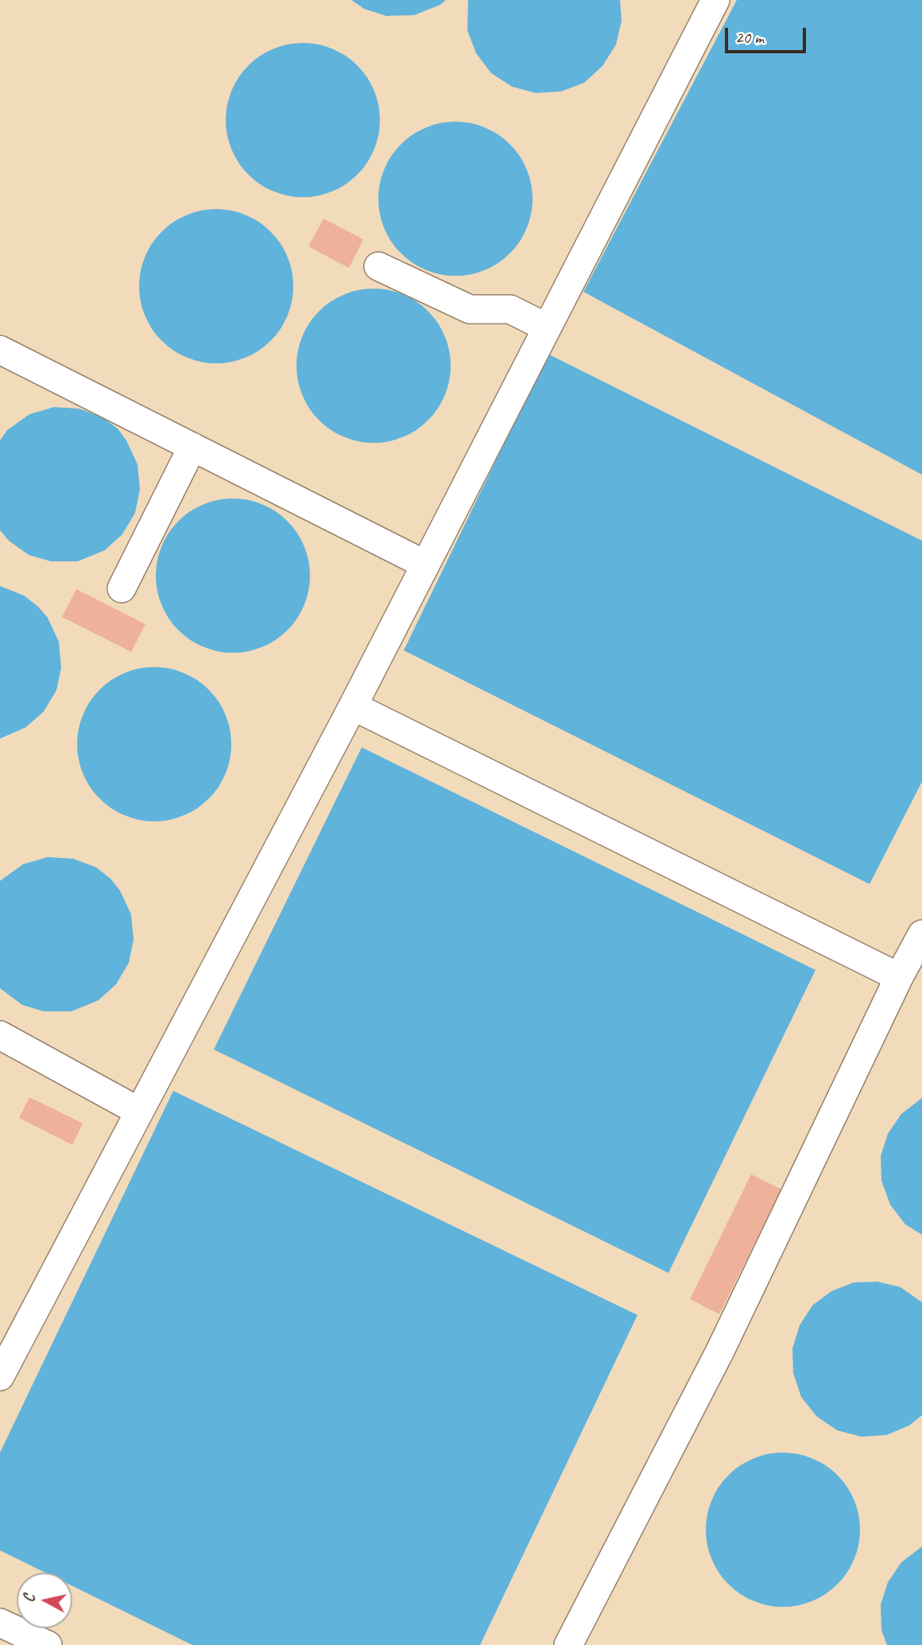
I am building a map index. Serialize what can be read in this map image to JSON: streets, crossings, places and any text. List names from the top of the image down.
{
  "scale_bar": "20 m",
  "north": "left"
}
